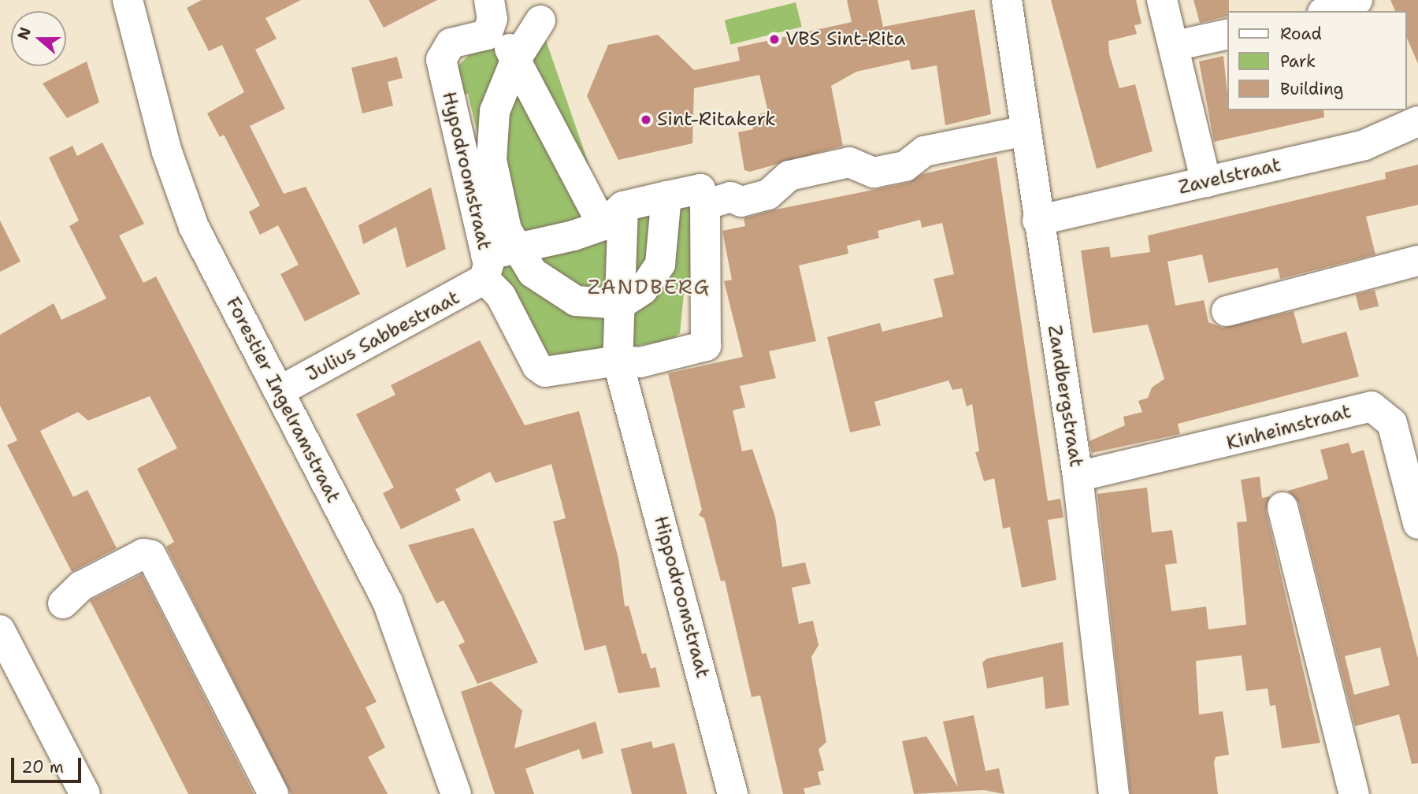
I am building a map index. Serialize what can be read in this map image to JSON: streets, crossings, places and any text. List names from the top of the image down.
{
  "streets": {
    "street": [
      "Hypodroomstraat",
      "Zavelstraat",
      "Julius Sabbestraat",
      "Zandbergstraat",
      "Forestier Ingelramstraat",
      "Kinheimstraat",
      "Hippodroomstraat"
    ]
  },
  "crossings": [
    ["Hypodroomstraat", "Julius Sabbestraat"],
    ["Hypodroomstraat", "Hippodroomstraat"],
    ["Zavelstraat", "Zandbergstraat"],
    ["Julius Sabbestraat", "Forestier Ingelramstraat"],
    ["Zandbergstraat", "Kinheimstraat"]
  ],
  "districts": ["ZANDBERG"],
  "places": ["VBS Sint-Rita", "Sint-Ritakerk"],
  "legend": ["Road", "Park", "Building"],
  "scale_bar": "20 m",
  "north": "left"
}
